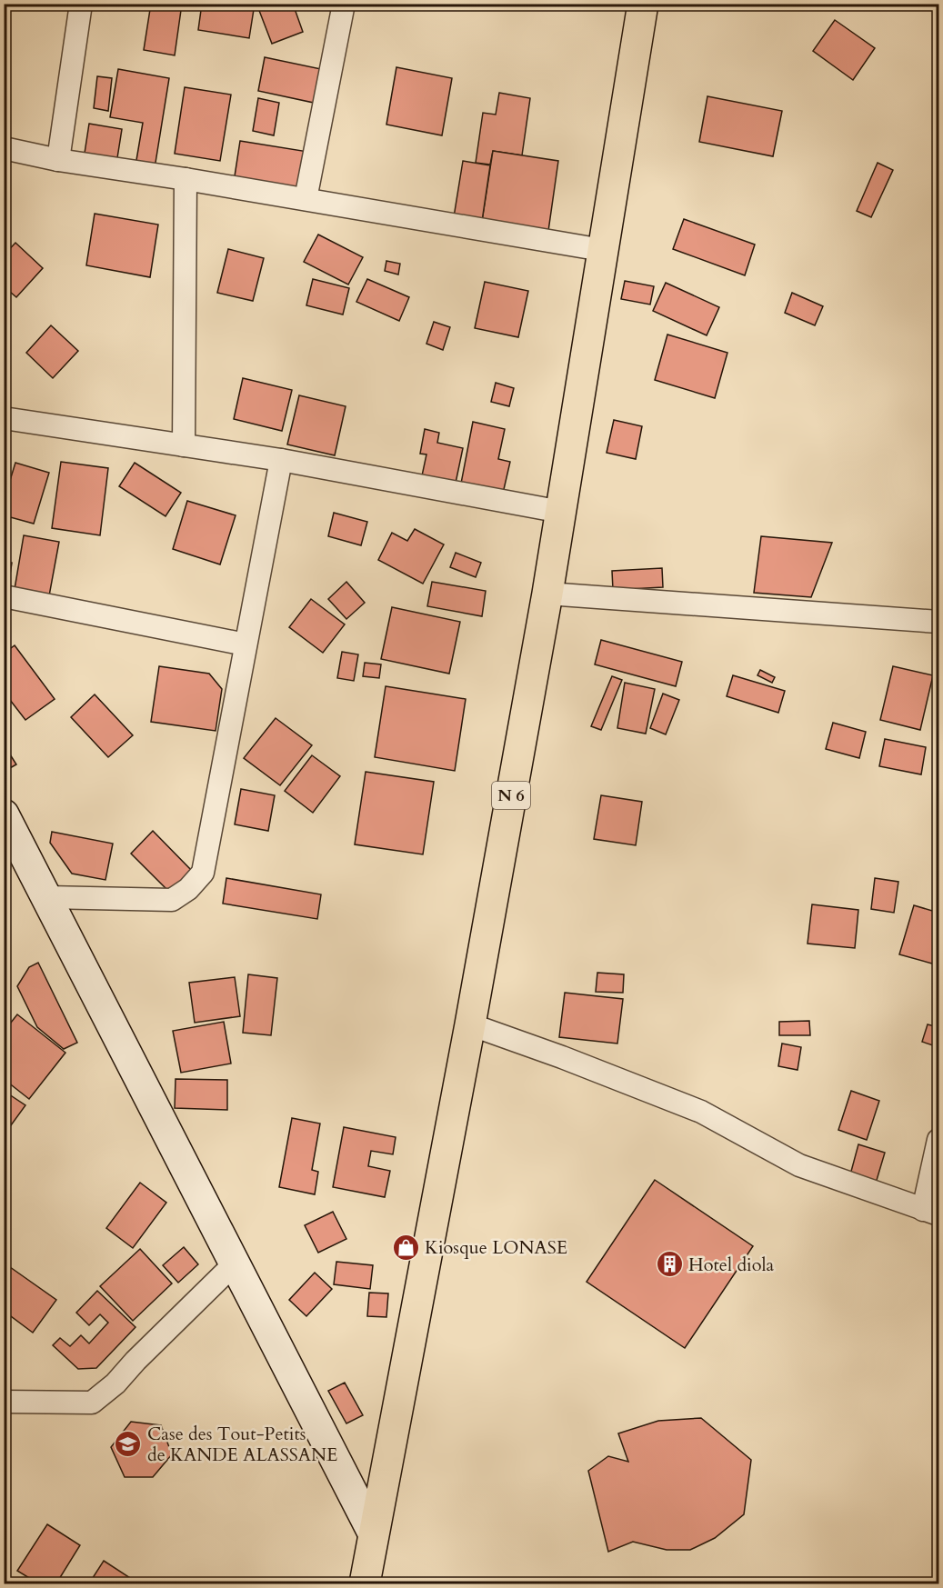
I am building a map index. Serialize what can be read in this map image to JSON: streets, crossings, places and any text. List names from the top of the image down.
{
  "streets": {
    "main road": ["N 6"]
  },
  "places": {
    "shop": ["Kiosque LONASE"],
    "building": ["Hotel diola"],
    "school or university": ["Case des Tout-Petits de KANDE ALASSANE"]
  }
}
